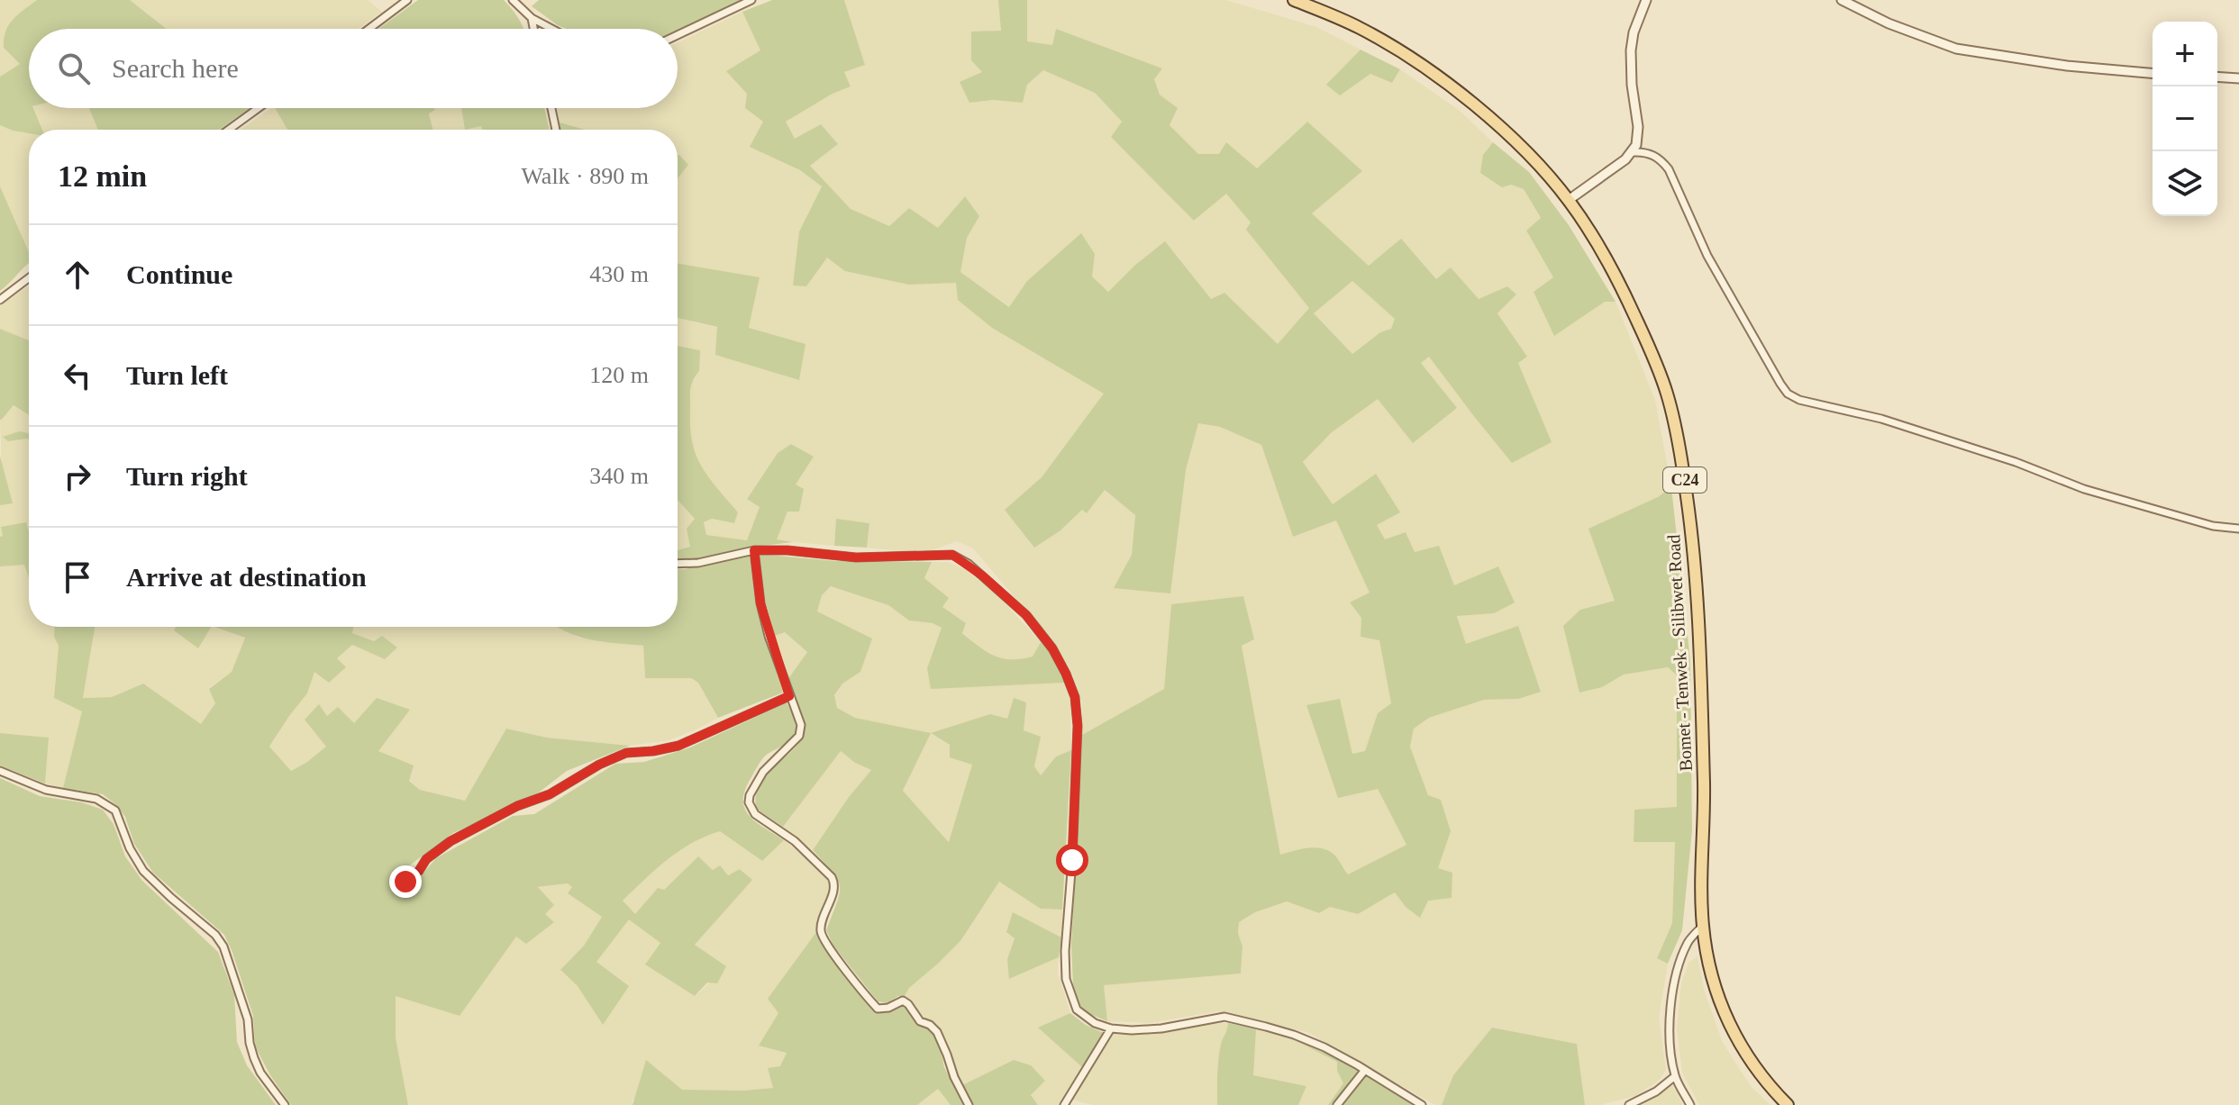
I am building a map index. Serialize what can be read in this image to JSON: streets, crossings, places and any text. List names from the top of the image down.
{
  "streets": {
    "main road": ["C24", "Bomet - Tenwek - Silibwet Road"]
  },
  "page": {
    "map_buttons": ["+", "−"],
    "search": "Search here",
    "heading": ["12 min", "Walk · 890 m"],
    "list": [
      ["Continue", "430 m"],
      ["Turn left", "120 m"],
      ["Turn right", "340 m"],
      "Arrive at destination"
    ]
  }
}
